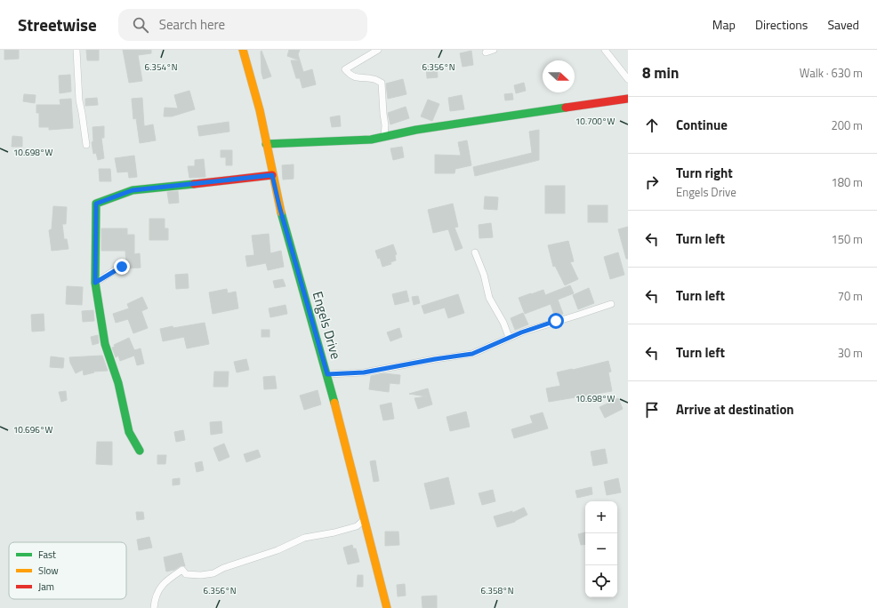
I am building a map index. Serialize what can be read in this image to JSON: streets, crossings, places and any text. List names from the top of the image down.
{
  "streets": {
    "street": ["Engels Drive"]
  },
  "legend": ["Fast", "Slow", "Jam"],
  "north": "right",
  "page": {
    "header": "Streetwise",
    "search": "Search here",
    "nav": ["Map", "Directions", "Saved"],
    "heading": ["8 min", "Walk · 630 m"],
    "list": [
      ["Continue", "200 m"],
      ["Turn right", "Engels Drive", "180 m"],
      ["Turn left", "150 m"],
      ["Turn left", "70 m"],
      ["Turn left", "30 m"],
      "Arrive at destination"
    ],
    "map_buttons": ["+", "−"]
  },
  "coordinates": [
    "6.354°N",
    "6.356°N",
    "10.700°W",
    "10.698°W",
    "10.696°W",
    "6.358°N"
  ]
}
